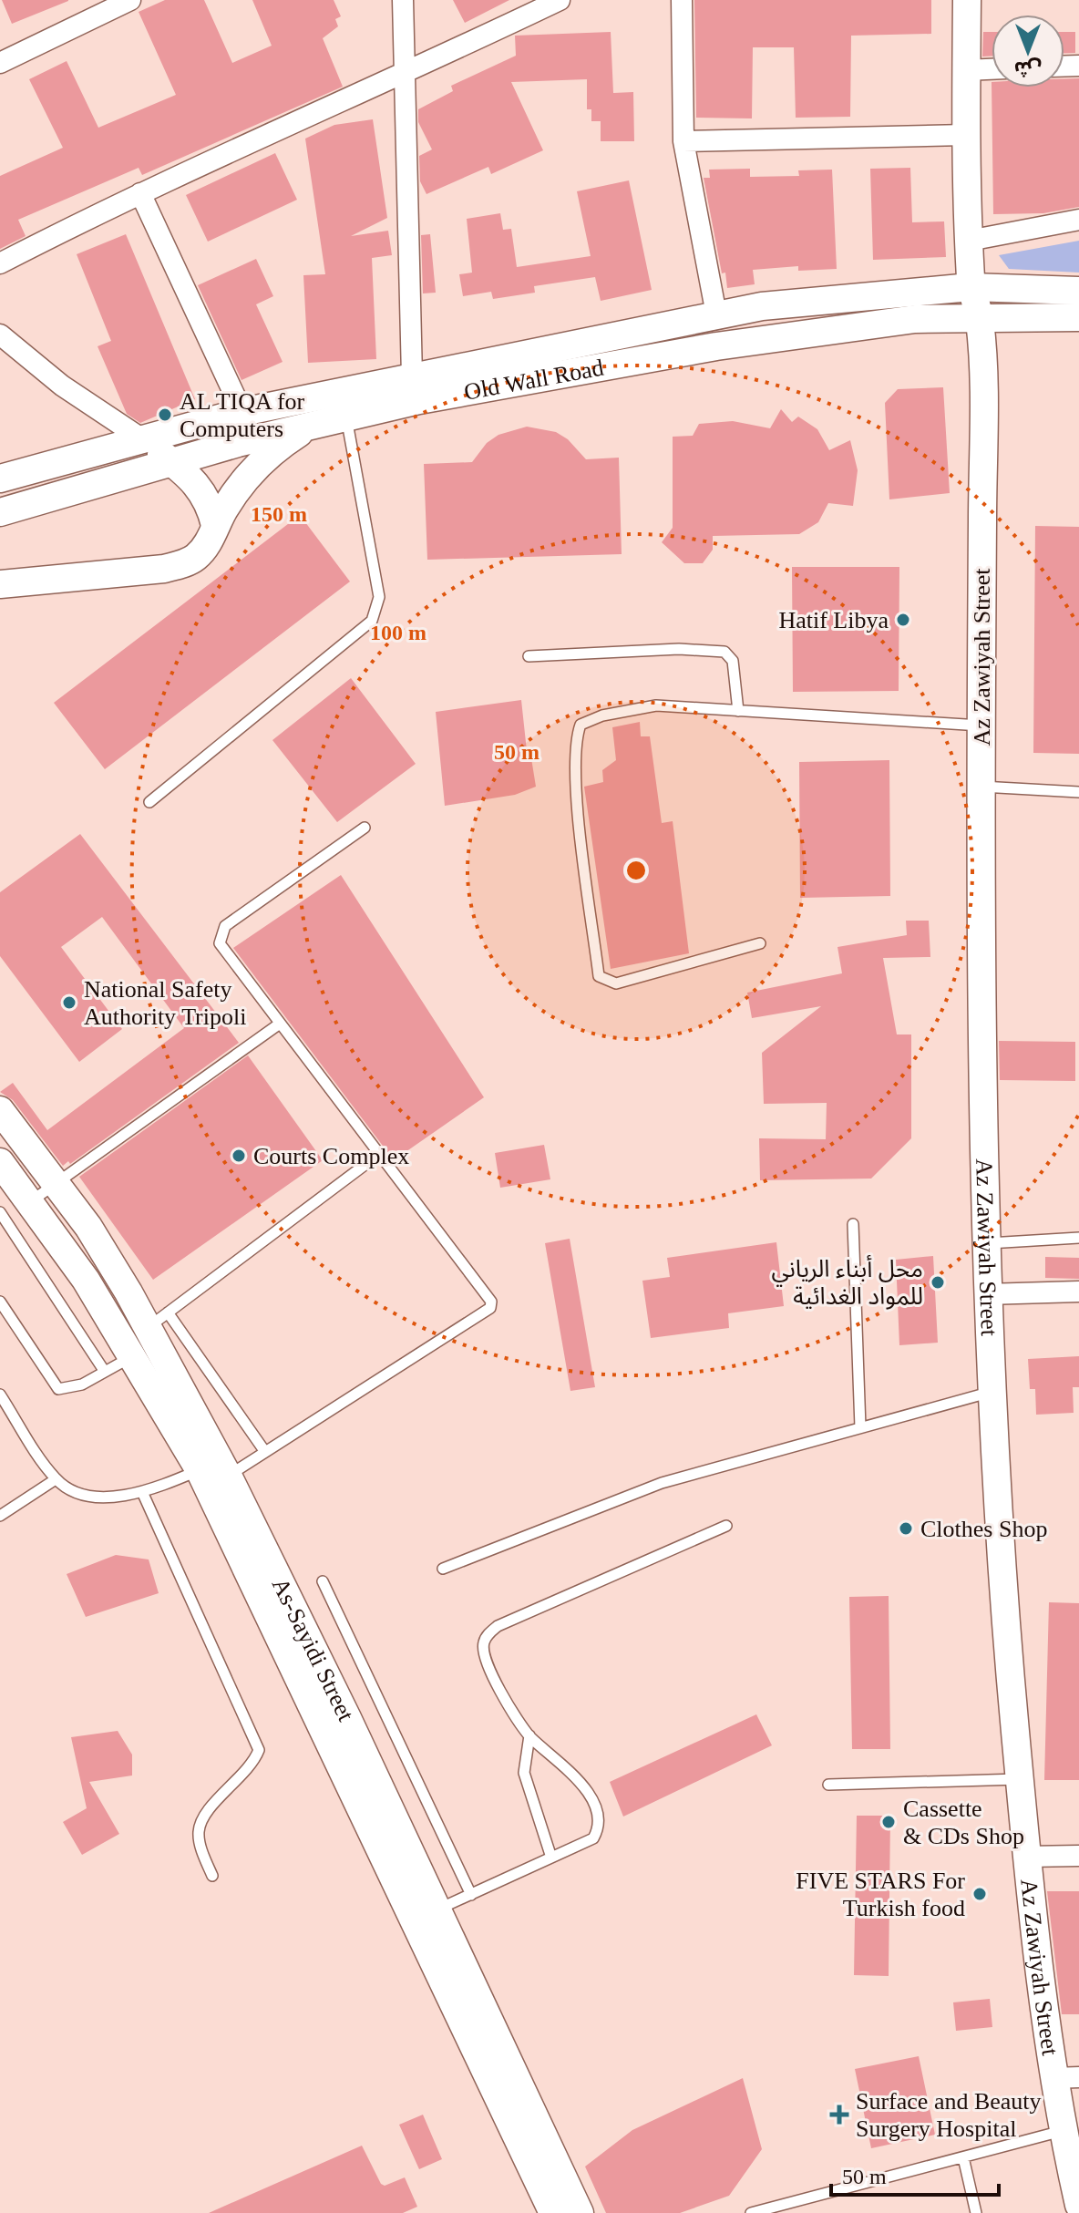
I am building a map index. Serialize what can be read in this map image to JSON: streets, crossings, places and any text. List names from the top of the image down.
{
  "streets": {
    "main road": ["Old Wall Road", "Az Zawiyah Street", "As-Sayidi Street"]
  },
  "crossings": [
    ["Old Wall Road", "Az Zawiyah Street"]
  ],
  "places": {
    "other": [
      "AL TIQA for Computers",
      "Hatif Libya",
      "National Safety Authority Tripoli",
      "Courts Complex",
      "محل أبناء الرياني للمواد الغدائية",
      "Clothes Shop",
      "Cassette & CDs Shop",
      "FIVE STARS For Turkish food"
    ],
    "health": ["Surface and Beauty Surgery Hospital"]
  },
  "scale_bar": "50 m",
  "north": "bottom",
  "rings": ["150 m", "100 m", "50 m"]
}
